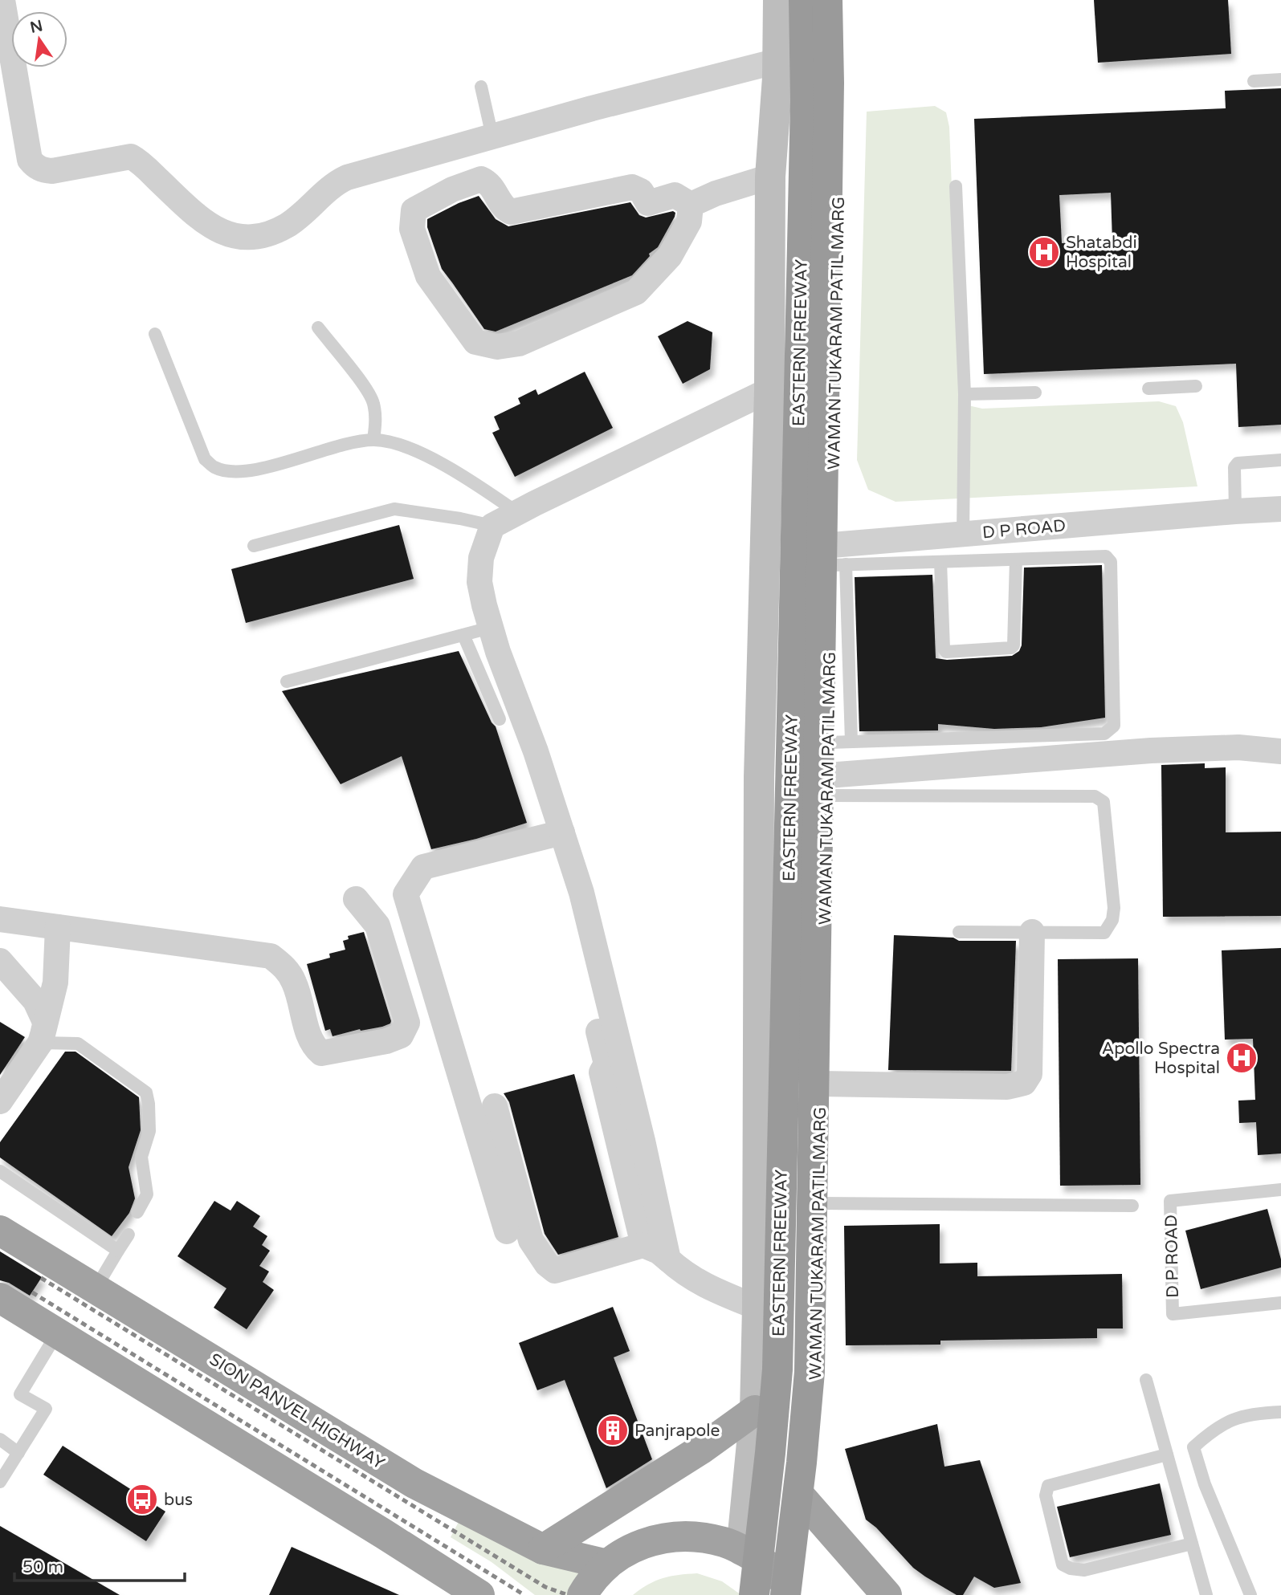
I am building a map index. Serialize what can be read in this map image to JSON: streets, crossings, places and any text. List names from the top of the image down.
{
  "streets": {
    "highway": ["EASTERN FREEWAY", "SION PANVEL HIGHWAY"],
    "main road": ["WAMAN TUKARAM PATIL MARG"],
    "street": ["D P ROAD"]
  },
  "crossings": [
    ["WAMAN TUKARAM PATIL MARG", "EASTERN FREEWAY"],
    ["WAMAN TUKARAM PATIL MARG", "D P ROAD"]
  ],
  "places": {
    "hospital": ["Shatabdi Hospital", "Apollo Spectra Hospital"],
    "building": ["Panjrapole"],
    "bus stop": ["bus"]
  },
  "scale_bar": "50 m",
  "north": "top"
}
